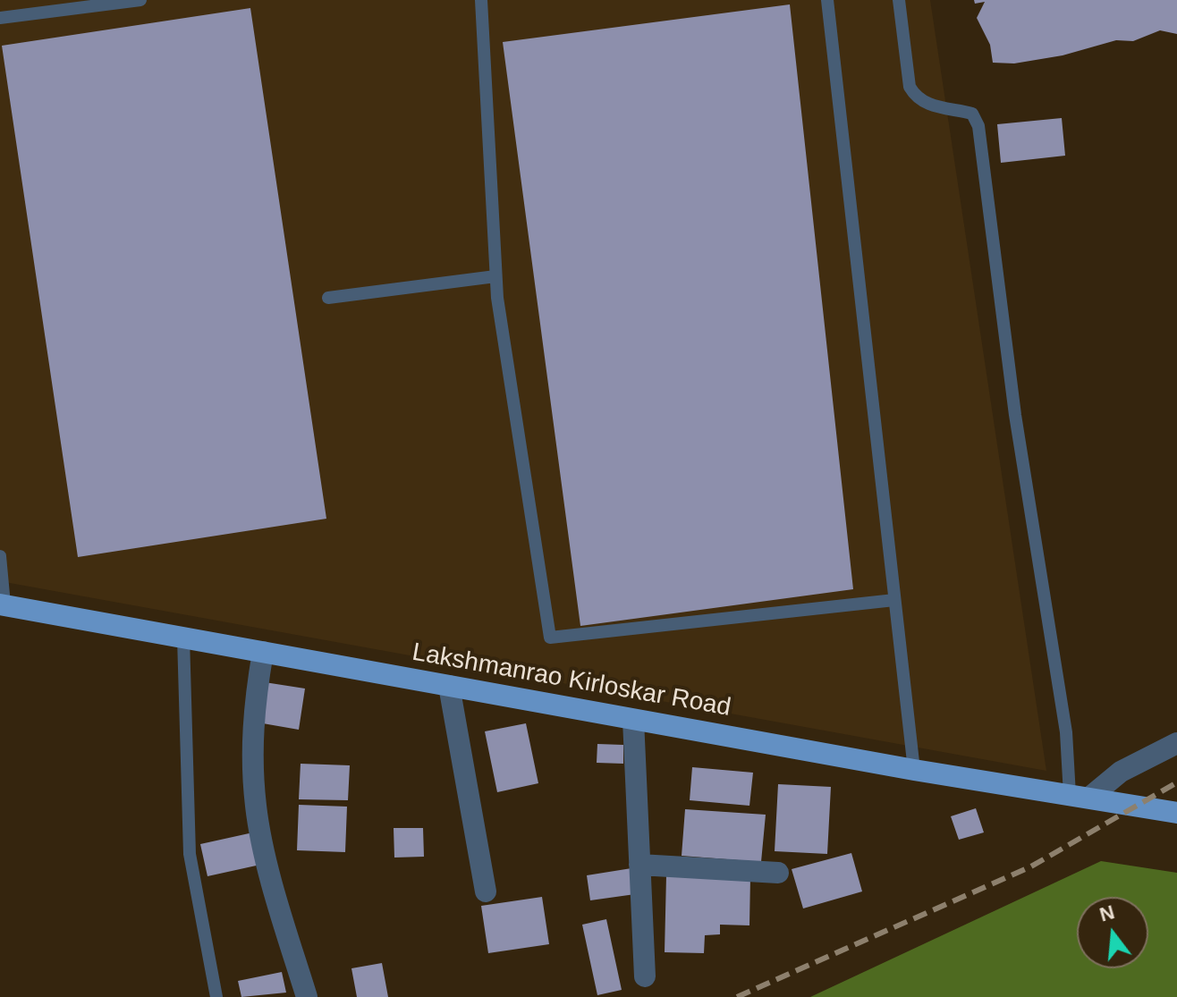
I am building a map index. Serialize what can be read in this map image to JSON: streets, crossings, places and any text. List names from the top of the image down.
{
  "streets": {
    "main road": ["Lakshmanrao Kirloskar Road"]
  },
  "north": "top"
}
